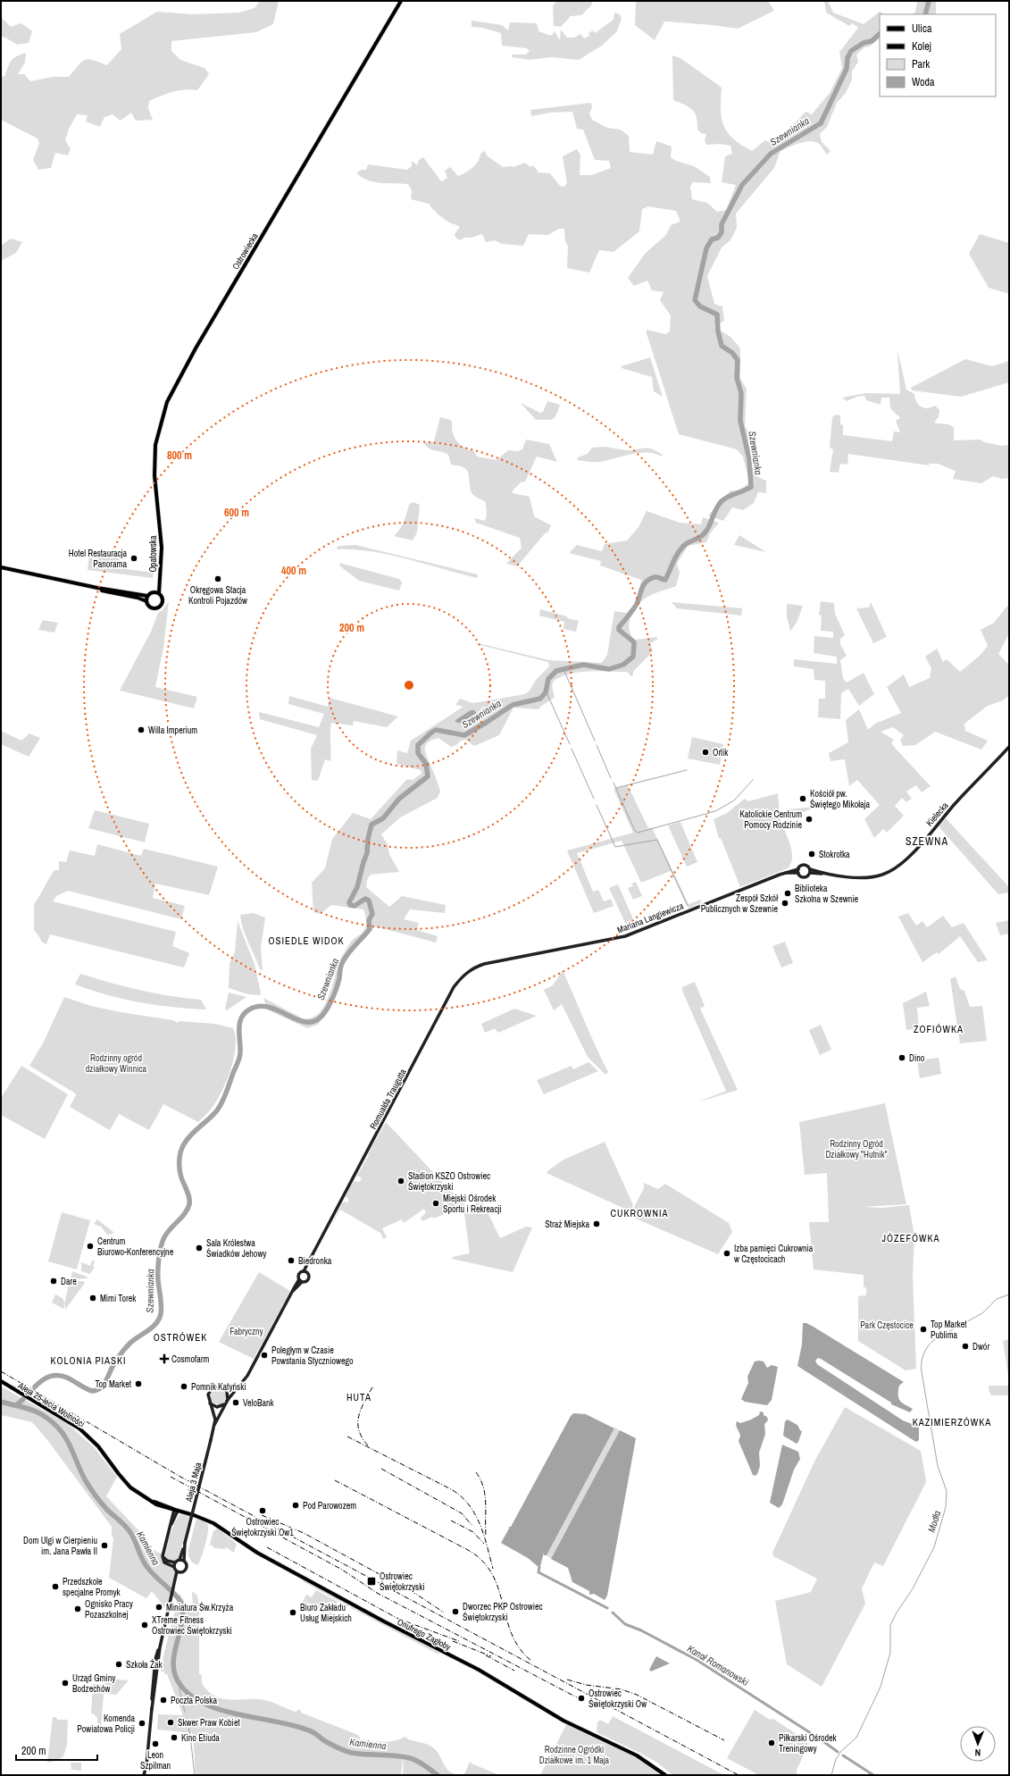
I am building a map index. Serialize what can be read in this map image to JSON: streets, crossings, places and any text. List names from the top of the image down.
{
  "streets": {
    "main road": [
      "Ostrowiecka",
      "Opatowska",
      "Kielecka",
      "Mariana Langiewicza",
      "Romualda Traugutta",
      "Aleja 25-lecia Wolności",
      "Aleja 3 Maja",
      "Onufrego Zagłoby"
    ]
  },
  "crossings": [
    ["Ostrowiecka", "Opatowska"],
    ["Kielecka", "Mariana Langiewicza"],
    ["Mariana Langiewicza", "Romualda Traugutta"],
    ["Aleja 25-lecia Wolności", "Onufrego Zagłoby"]
  ],
  "districts": [
    "SZEWNA",
    "OSIEDLE WIDOK",
    "ZOFIÓWKA",
    "CUKROWNIA",
    "JÓZEFÓWKA",
    "OSTRÓWEK",
    "KOLONIA PIASKI",
    "HUTA",
    "KAZIMIERZÓWKA"
  ],
  "water": [
    "Szewnianka",
    "Modła",
    "Kamienna",
    "Kanał Romanowski"
  ],
  "parks": [
    "Rodzinny ogród działkowy Winnica",
    "Rodzinny Ogród Działkowy \"Hutnik\"",
    "Park Częstocice",
    "Fabryczny",
    "Rodzinne Ogródki Działkowe im. 1 Maja"
  ],
  "places": {
    "other": [
      "Hotel Restauracja Panorama",
      "Okręgowa Stacja Kontroli Pojazdów",
      "Willa Imperium",
      "Orlik",
      "Kościół pw. Świętego Mikołaja",
      "Katolickie Centrum Pomocy Rodzinie",
      "Stokrotka",
      "Biblioteka Szkolna w Szewnie",
      "Zespół Szkół Publicznych w Szewnie",
      "Dino",
      "Stadion KSZO Ostrowiec Świętokrzyski",
      "Miejski Ośrodek Sportu i Rekreacji",
      "Straż Miejska",
      "Centrum Biurowo-Konferencyjne",
      "Sala Królestwa Świadków Jehowy",
      "Izba pamięci Cukrownia w Częstocicach",
      "Biedronka",
      "Dare",
      "Mimi Torek",
      "Top Market Publima",
      "Dwór",
      "Poległym w Czasie Powstania Styczniowego",
      "Top Market",
      "Pomnik Katyński",
      "VeloBank",
      "Pod Parowozem",
      "Ostrowiec Świętokrzyski Ow1",
      "Dom Ulgi w Cierpieniu im. Jana Pawła II",
      "Przedszkole specjalne Promyk",
      "Miniatura Św.Krzyża",
      "Ognisko Pracy Pozaszkolnej",
      "Dworzec PKP Ostrowiec Świętokrzyski",
      "Biuro Zakładu Usług Miejskich",
      "XTreme Fitness Ostrowiec Świętokrzyski",
      "Szkoła Żak",
      "Urząd Gminy Bodzechów",
      "Ostrowiec Świętokrzyski Ow",
      "Poczta Polska",
      "Skwer Praw Kobiet",
      "Komenda Powiatowa Policji",
      "Kino Etiuda",
      "Piłkarski Ośrodek Treningowy",
      "Leon Szpilman"
    ],
    "health": ["Cosmofarm"],
    "transit": ["Ostrowiec Świętokrzyski"]
  },
  "legend": [
    "Ulica",
    "Kolej",
    "Park",
    "Woda"
  ],
  "scale_bar": "200 m",
  "north": "bottom",
  "rings": [
    "800 m",
    "600 m",
    "400 m",
    "200 m"
  ]
}
